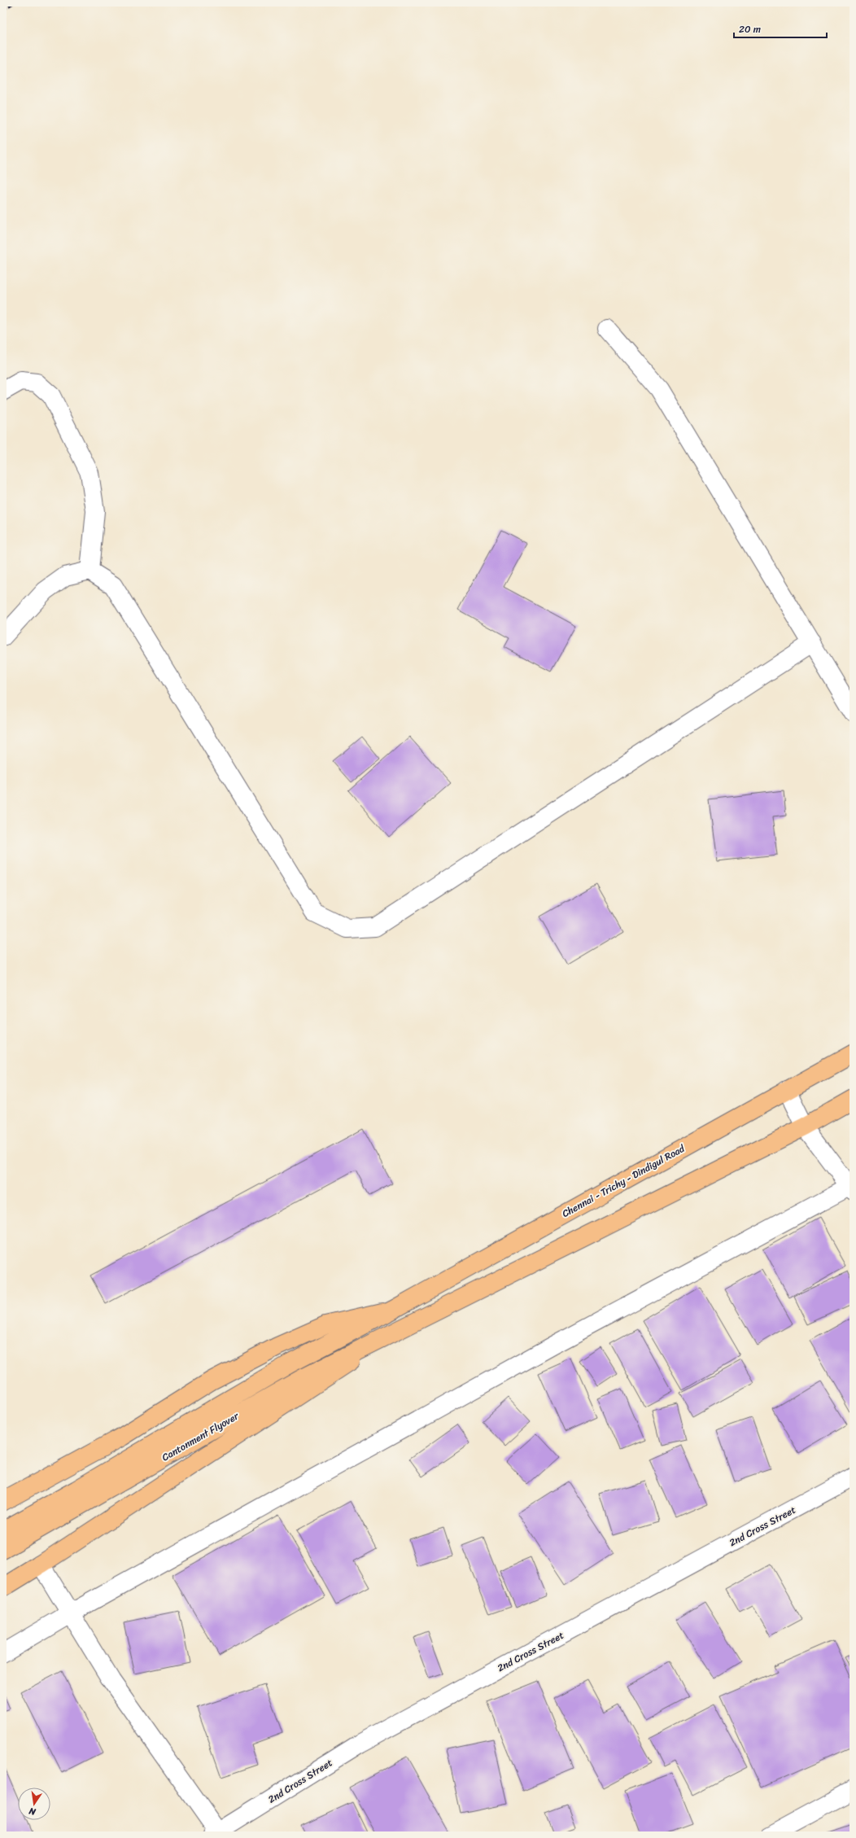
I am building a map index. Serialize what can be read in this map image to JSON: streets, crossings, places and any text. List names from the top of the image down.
{
  "streets": {
    "main road": ["Chennai - Trichy - Dindigul Road", "Cantonment Flyover"],
    "street": ["2nd Cross Street"]
  },
  "crossings": [
    ["Chennai - Trichy - Dindigul Road", "Cantonment Flyover"]
  ],
  "scale_bar": "20 m",
  "north": "bottom"
}
